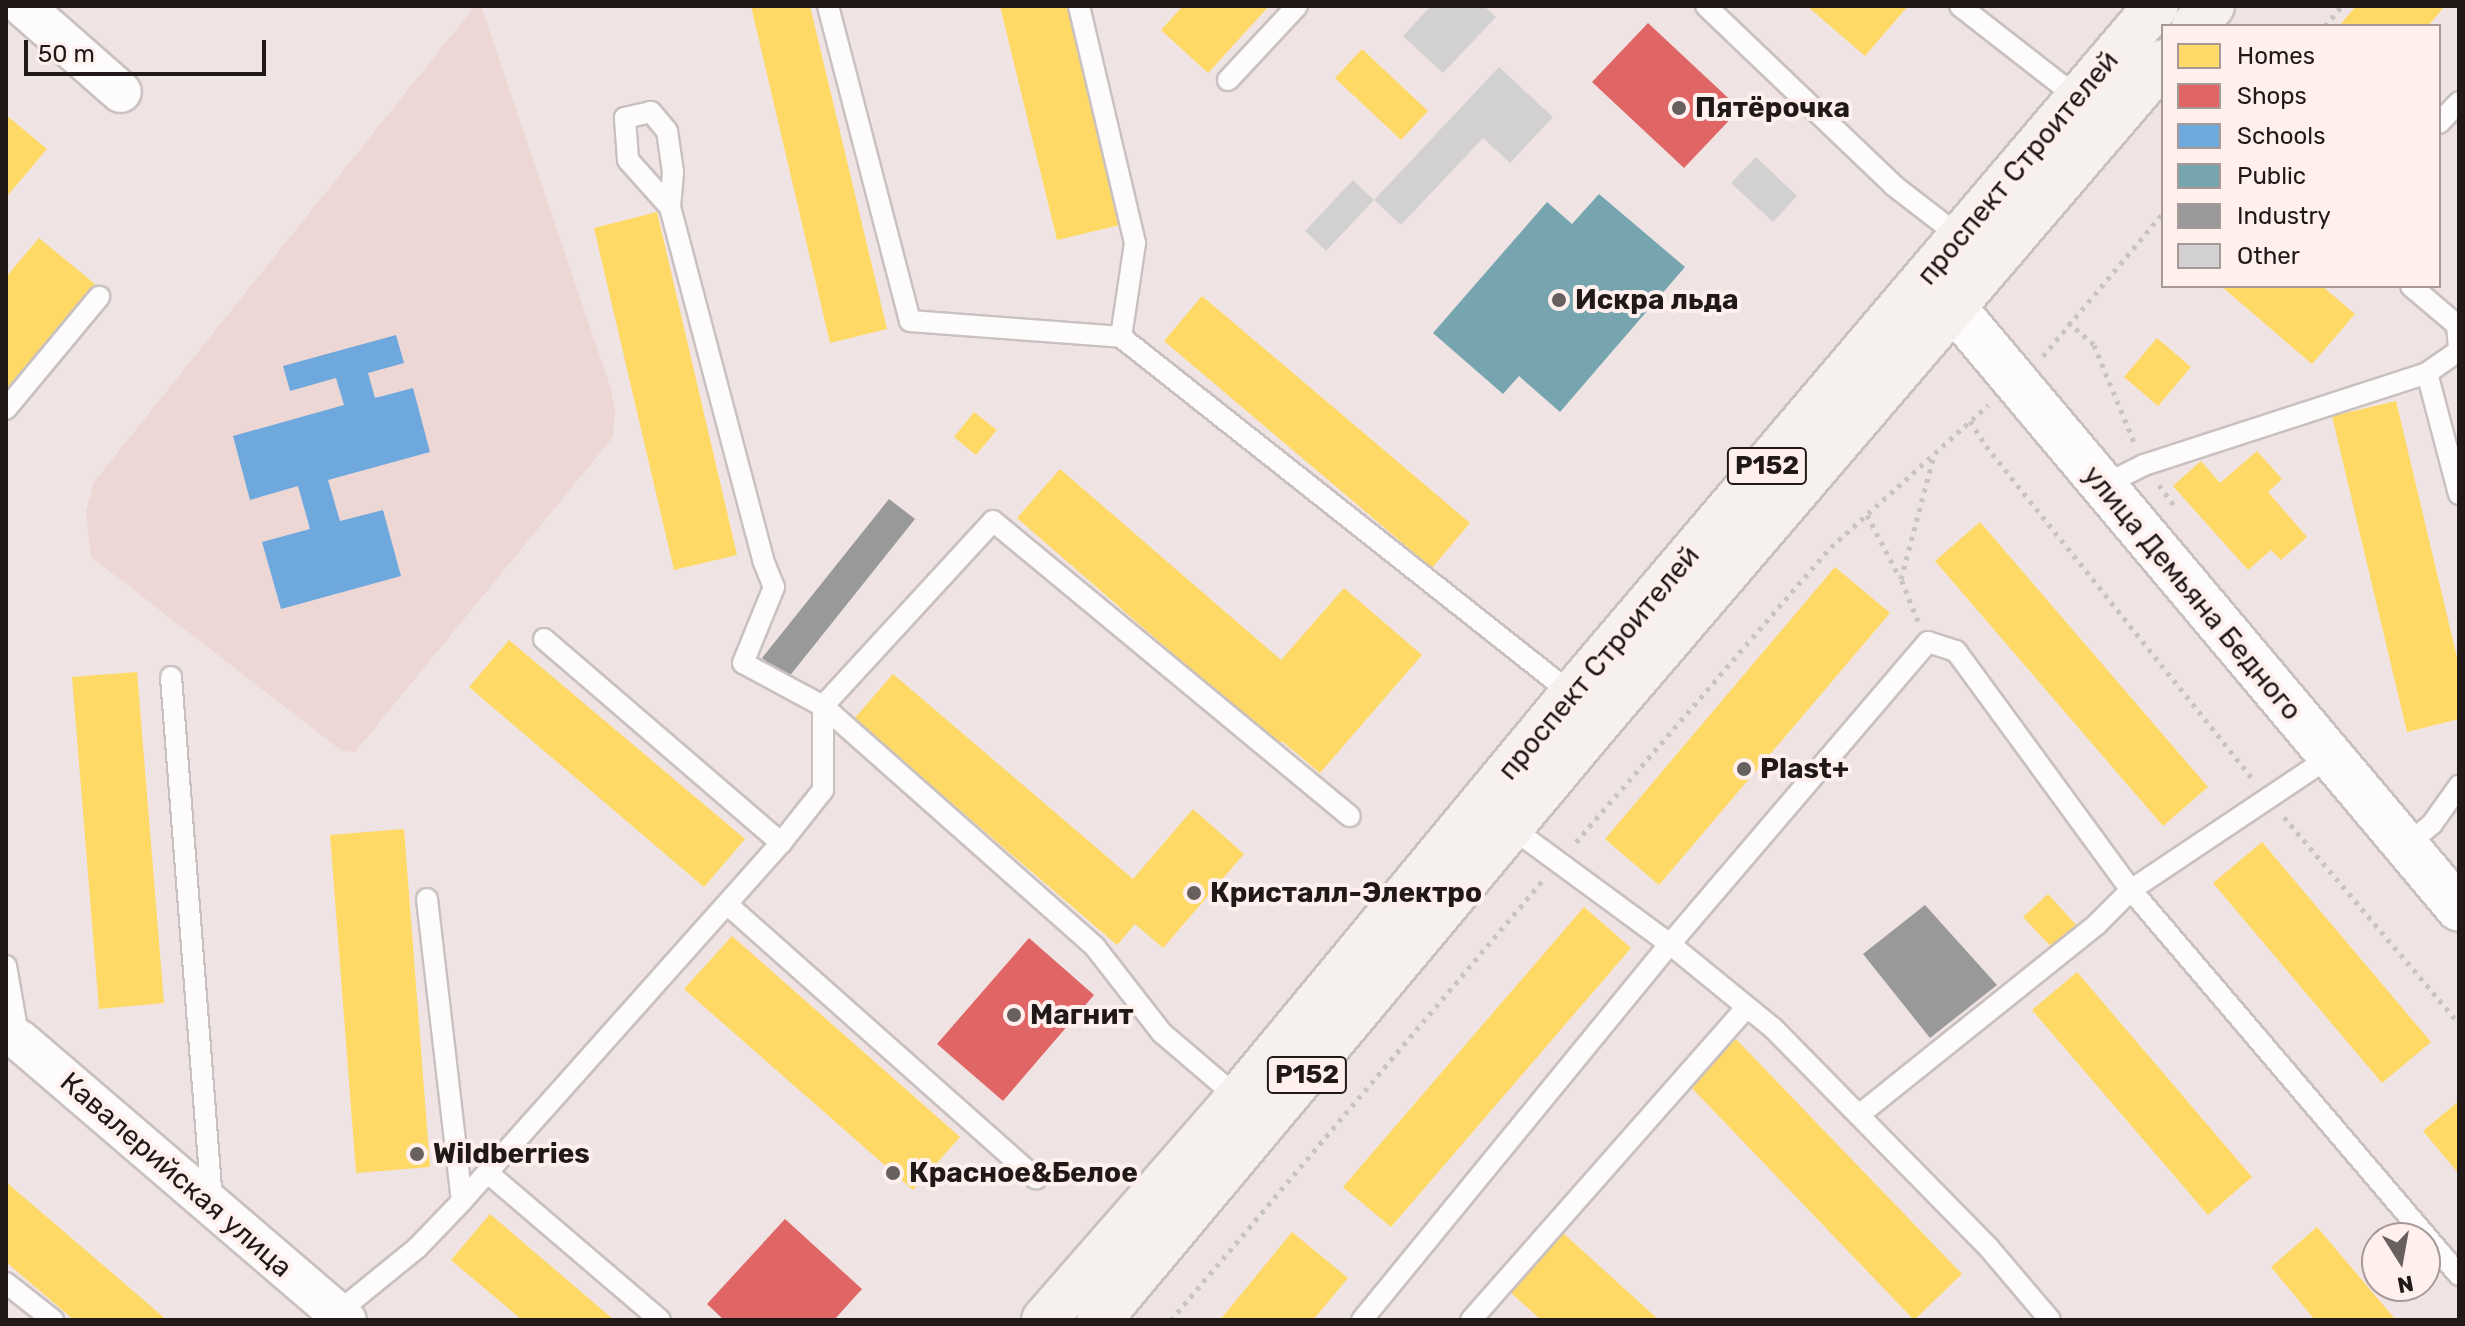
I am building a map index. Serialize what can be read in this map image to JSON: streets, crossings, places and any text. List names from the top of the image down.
{
  "streets": {
    "main road": ["проспект Строителей", "Р152"],
    "street": ["улица Демьяна Бедного", "Кавалерийская улица"]
  },
  "crossings": [
    ["проспект Строителей", "улица Демьяна Бедного"]
  ],
  "places": [
    "Пятёрочка",
    "Искра льда",
    "Plast+",
    "Кристалл-Электро",
    "Магнит",
    "Wildberries",
    "Красное&Белое"
  ],
  "legend": [
    "Homes",
    "Shops",
    "Schools",
    "Public",
    "Industry",
    "Other"
  ],
  "scale_bar": "50 m",
  "north": "bottom"
}
